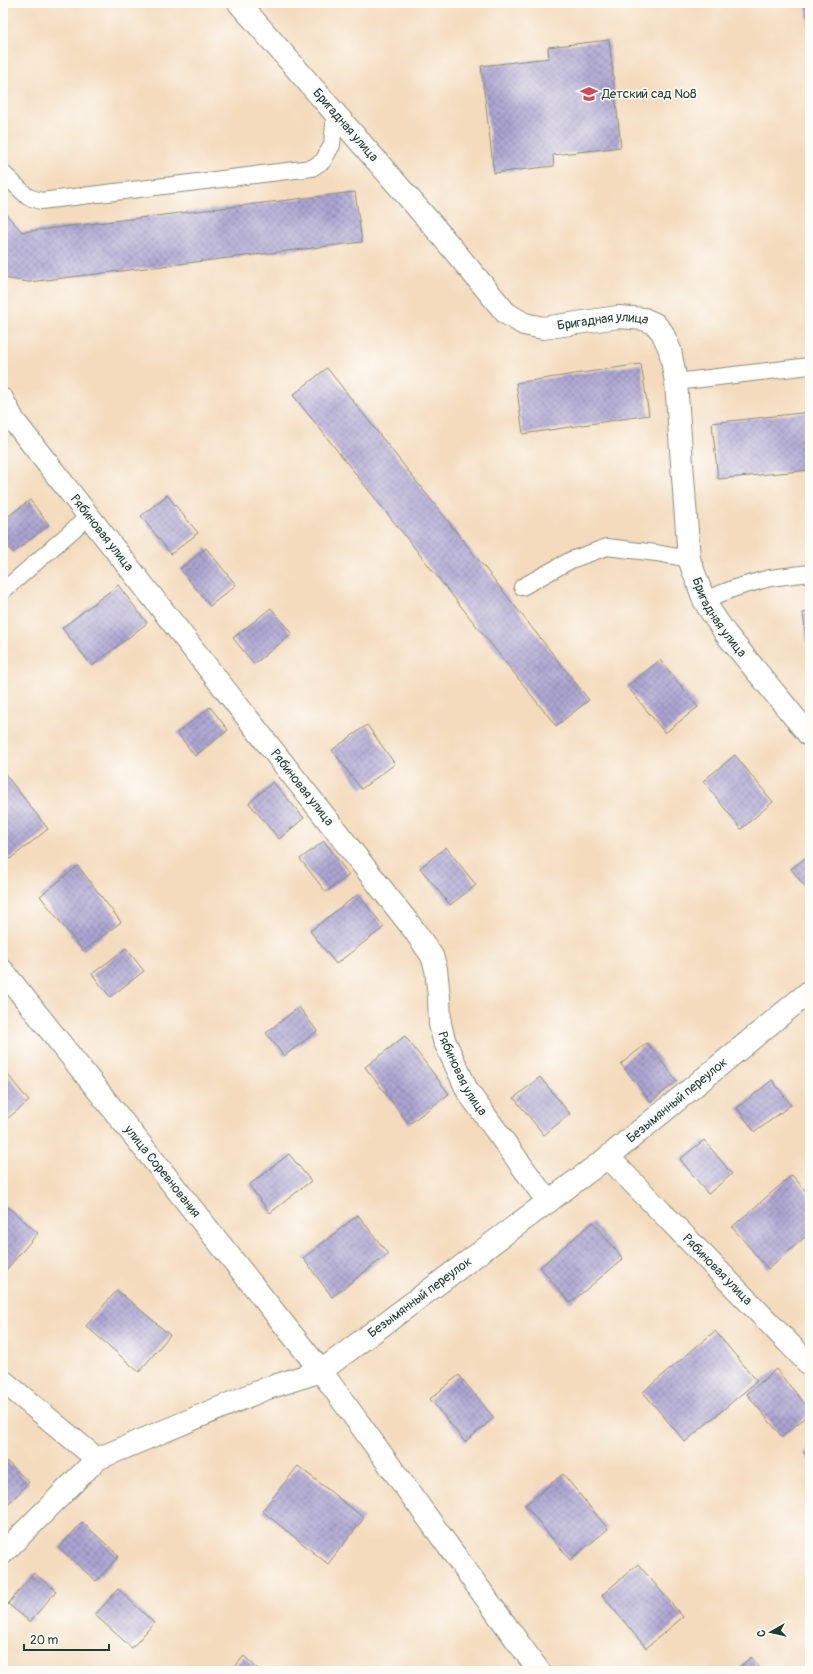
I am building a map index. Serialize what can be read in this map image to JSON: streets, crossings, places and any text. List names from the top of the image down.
{
  "streets": {
    "street": [
      "Бригадная улица",
      "Рябиновая улица",
      "Безымянный переулок",
      "улица Соревнования"
    ]
  },
  "crossings": [
    ["Рябиновая улица", "Безымянный переулок"],
    ["Безымянный переулок", "улица Соревнования"]
  ],
  "places": {
    "school or university": ["Детский сад №8"]
  },
  "scale_bar": "20 m",
  "north": "left"
}
